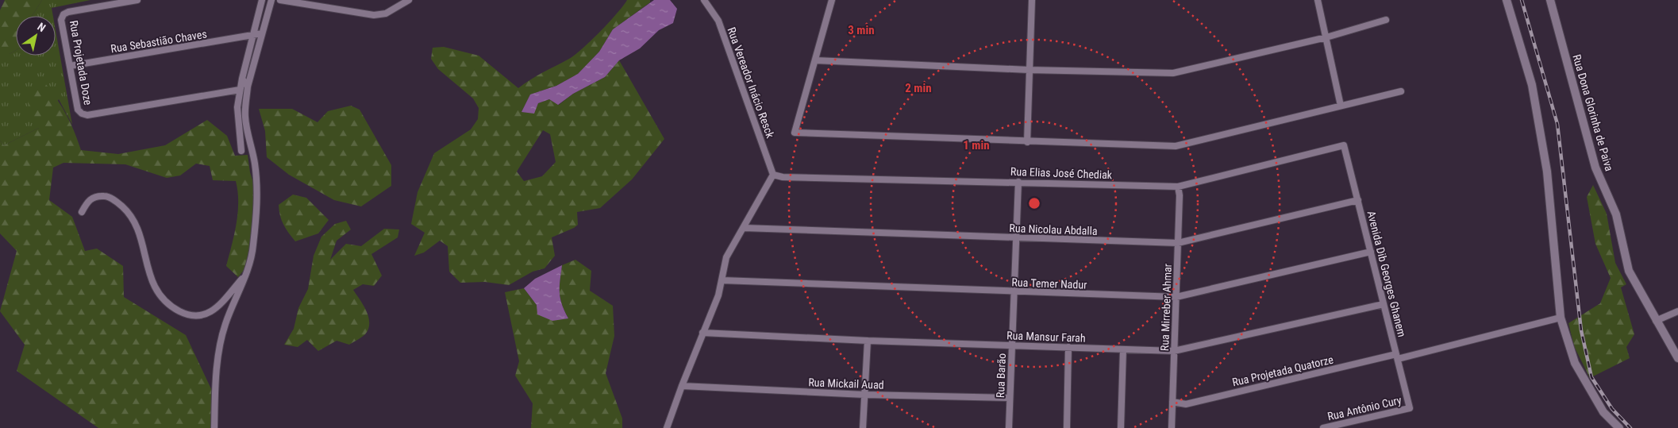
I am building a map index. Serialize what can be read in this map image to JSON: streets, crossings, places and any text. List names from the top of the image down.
{
  "streets": {
    "street": [
      "Rua Sebastião Chaves",
      "Rua Projetada Doze",
      "Rua Vereador Inácio Resck",
      "Rua Dona Glorinha de Paiva",
      "Rua Elias José Chediak",
      "Rua Nicolau Abdalla",
      "Avenida Dib Georges Ghanem",
      "Rua Temer Nadur",
      "Rua Mirreber Ahmar",
      "Rua Mansur Farah",
      "Rua Projetada Quatorze",
      "Rua Barão",
      "Rua Mickail Auad",
      "Rua Antônio Cury"
    ]
  },
  "crossings": [
    ["Rua Sebastião Chaves", "Rua Projetada Doze"],
    ["Rua Vereador Inácio Resck", "Rua Elias José Chediak"],
    ["Rua Elias José Chediak", "Avenida Dib Georges Ghanem"],
    ["Rua Elias José Chediak", "Rua Mirreber Ahmar"],
    ["Rua Elias José Chediak", "Rua Barão"],
    ["Rua Nicolau Abdalla", "Avenida Dib Georges Ghanem"],
    ["Rua Nicolau Abdalla", "Rua Mirreber Ahmar"],
    ["Rua Nicolau Abdalla", "Rua Barão"],
    ["Avenida Dib Georges Ghanem", "Rua Temer Nadur"],
    ["Avenida Dib Georges Ghanem", "Rua Mansur Farah"],
    ["Avenida Dib Georges Ghanem", "Rua Projetada Quatorze"],
    ["Avenida Dib Georges Ghanem", "Rua Antônio Cury"],
    ["Rua Temer Nadur", "Rua Mirreber Ahmar"],
    ["Rua Temer Nadur", "Rua Barão"],
    ["Rua Mirreber Ahmar", "Rua Mansur Farah"],
    ["Rua Mirreber Ahmar", "Rua Projetada Quatorze"],
    ["Rua Mansur Farah", "Rua Barão"],
    ["Rua Barão", "Rua Mickail Auad"]
  ],
  "north": "top right",
  "rings": ["3 min", "2 min", "1 min"]
}
